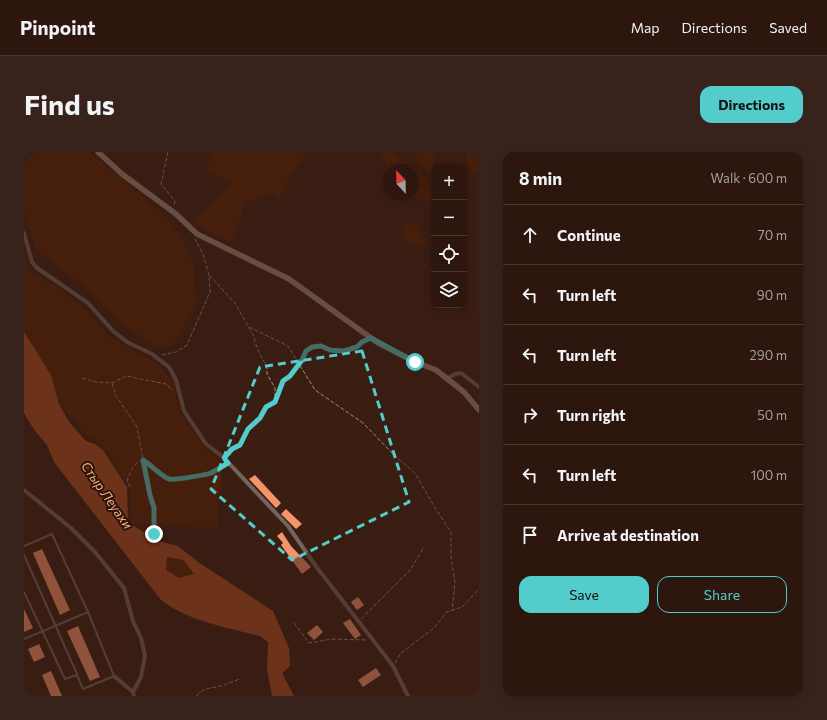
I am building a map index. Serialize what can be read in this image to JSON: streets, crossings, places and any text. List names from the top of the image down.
{
  "water": ["Стыр Леуахи"],
  "north": "top",
  "page": {
    "header": "Pinpoint",
    "nav": ["Map", "Directions", "Saved"],
    "buttons": [
      "Directions",
      ["Save", "Share"]
    ],
    "title": "Find us",
    "heading": ["8 min", "Walk · 600 m"],
    "map_buttons": ["+", "−"],
    "list": [
      ["Continue", "70 m"],
      ["Turn left", "90 m"],
      ["Turn left", "290 m"],
      ["Turn right", "50 m"],
      ["Turn left", "100 m"],
      "Arrive at destination"
    ]
  }
}
